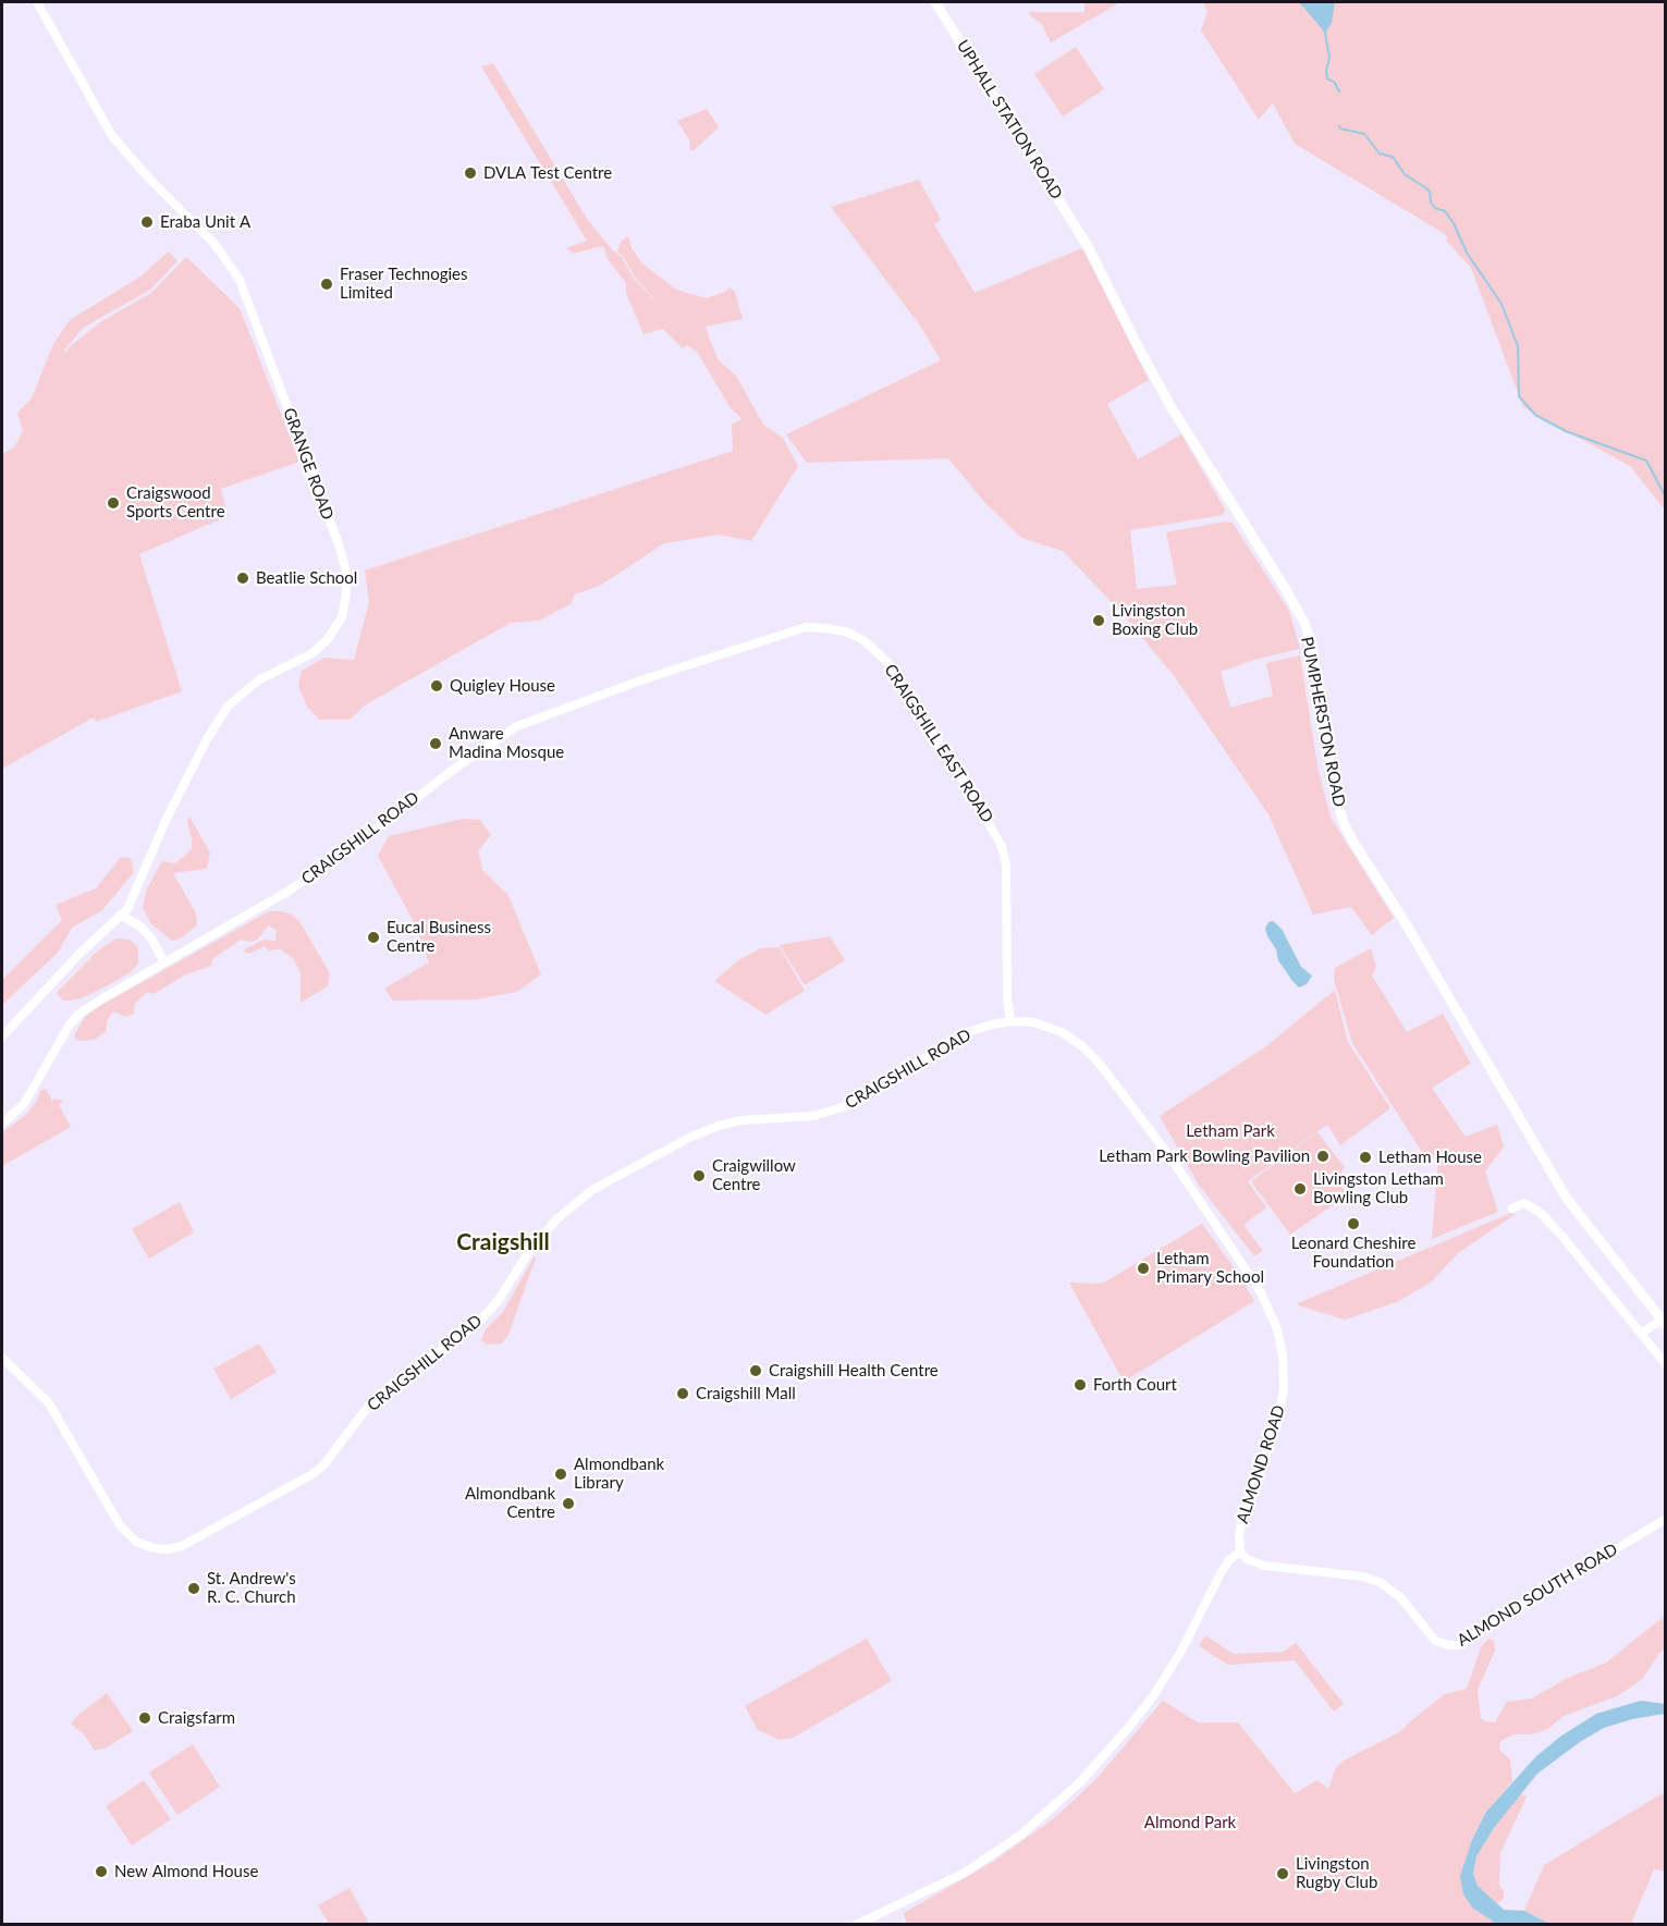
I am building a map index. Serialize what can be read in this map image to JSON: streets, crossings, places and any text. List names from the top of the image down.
{
  "streets": {
    "main road": ["UPHALL STATION ROAD", "PUMPHERSTON ROAD"],
    "street": [
      "GRANGE ROAD",
      "CRAIGSHILL EAST ROAD",
      "CRAIGSHILL ROAD",
      "ALMOND ROAD",
      "ALMOND SOUTH ROAD"
    ]
  },
  "crossings": [
    ["UPHALL STATION ROAD", "PUMPHERSTON ROAD"],
    ["CRAIGSHILL EAST ROAD", "CRAIGSHILL ROAD"],
    ["CRAIGSHILL EAST ROAD", "ALMOND ROAD"],
    ["CRAIGSHILL ROAD", "ALMOND ROAD"],
    ["ALMOND ROAD", "ALMOND SOUTH ROAD"]
  ],
  "districts": ["Craigshill"],
  "parks": ["Letham Park", "Almond Park"],
  "places": [
    "DVLA Test Centre",
    "Eraba Unit A",
    "Fraser Technogies Limited",
    "Craigswood Sports Centre",
    "Beatlie School",
    "Livingston Boxing Club",
    "Quigley House",
    "Anware Madina Mosque",
    "Eucal Business Centre",
    "Letham Park Bowling Pavilion",
    "Letham House",
    "Craigwillow Centre",
    "Livingston Letham Bowling Club",
    "Leonard Cheshire Foundation",
    "Letham Primary School",
    "Craigshill Health Centre",
    "Forth Court",
    "Craigshill Mall",
    "Almondbank Library",
    "Almondbank Centre",
    "St. Andrew's R. C. Church",
    "Craigsfarm",
    "New Almond House",
    "Livingston Rugby Club"
  ]
}
